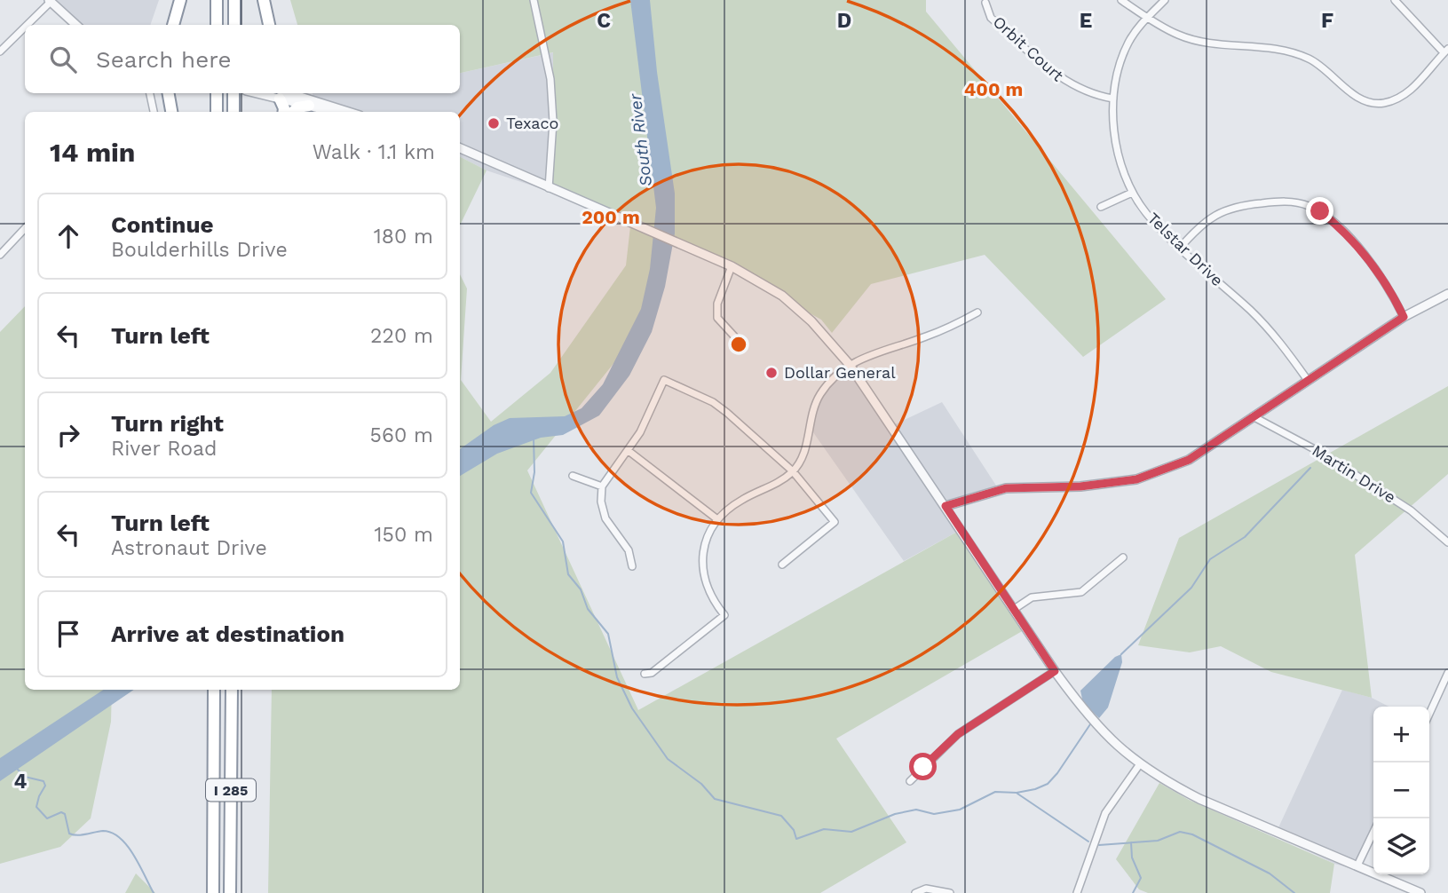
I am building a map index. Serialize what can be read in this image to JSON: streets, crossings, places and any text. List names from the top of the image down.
{
  "streets": {
    "highway": ["I 285"],
    "street": ["Orbit Court", "Telstar Drive", "Martin Drive"]
  },
  "crossings": [
    ["Orbit Court", "Telstar Drive"]
  ],
  "water": ["South River"],
  "places": ["Texaco", "Dollar General"],
  "page": {
    "search": "Search here",
    "heading": ["14 min", "Walk · 1.1 km"],
    "list": [
      ["Continue", "Boulderhills Drive", "180 m"],
      ["Turn left", "220 m"],
      ["Turn right", "River Road", "560 m"],
      ["Turn left", "Astronaut Drive", "150 m"],
      "Arrive at destination"
    ],
    "map_buttons": ["+", "−"]
  },
  "grid": {
    "columns": [
      "C",
      "D",
      "E",
      "F"
    ],
    "rows": ["4"]
  },
  "rings": ["400 m", "200 m"]
}
